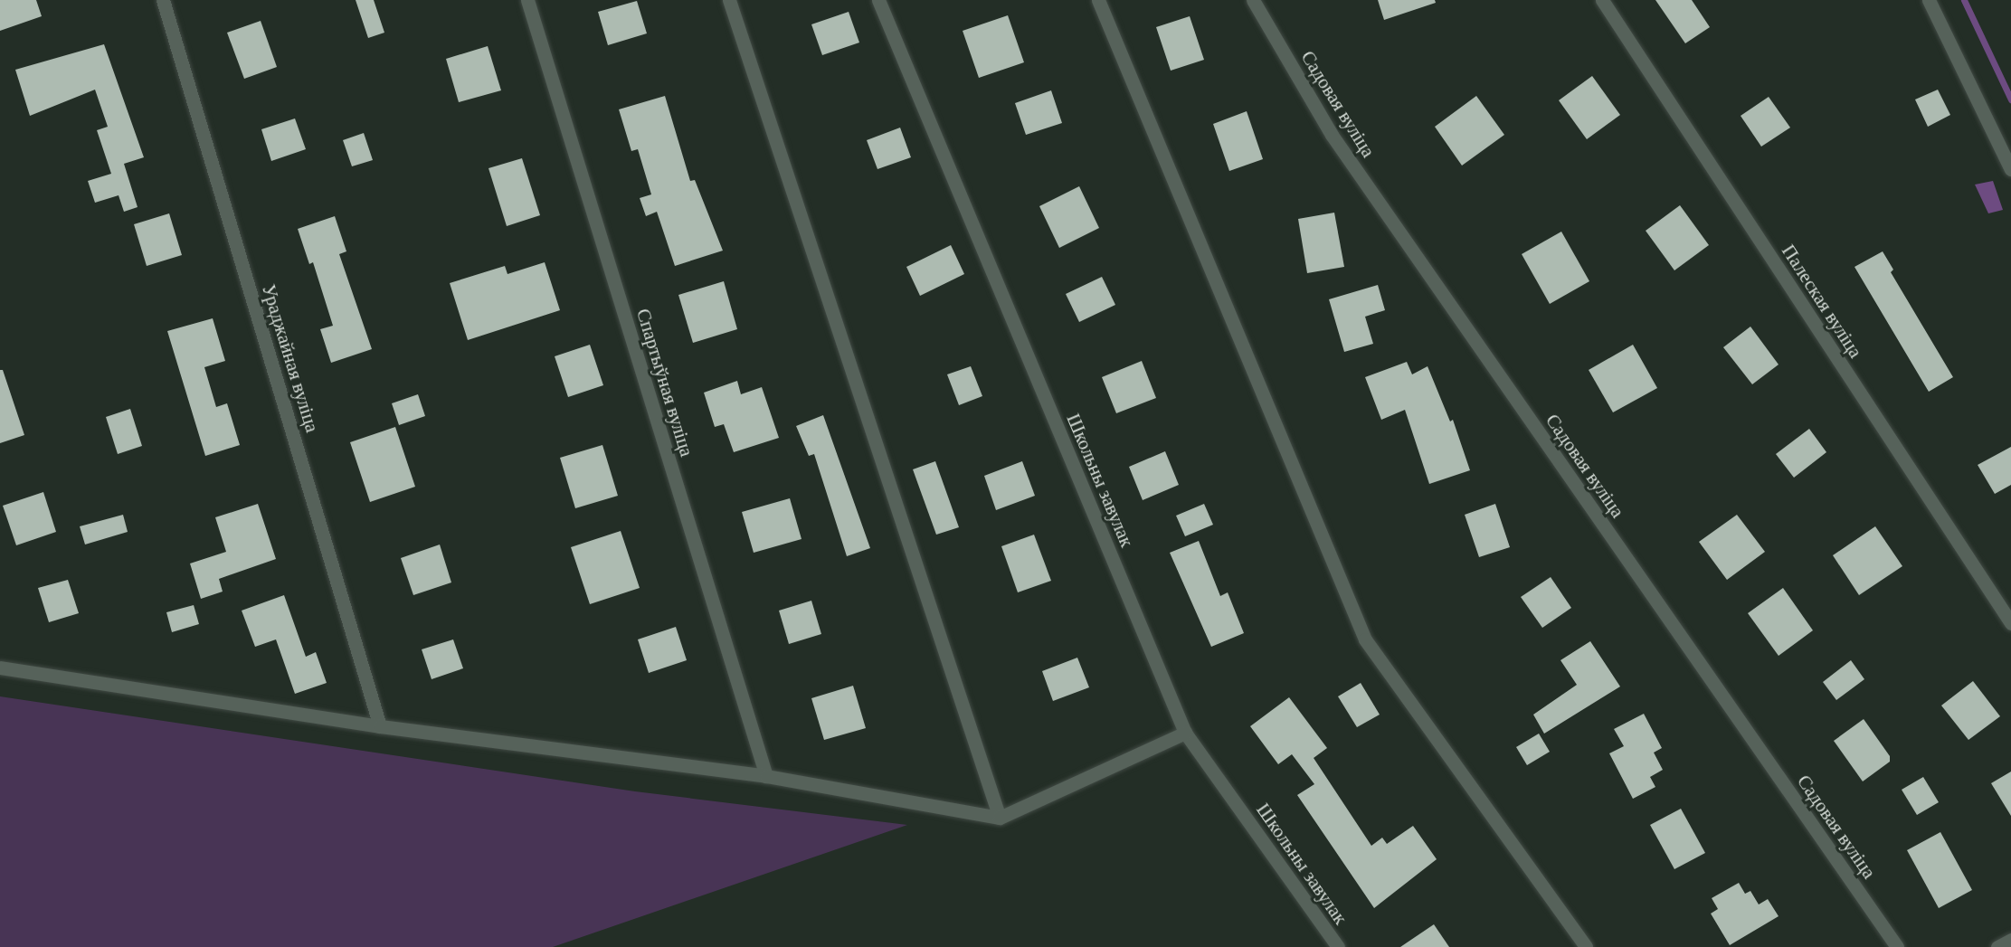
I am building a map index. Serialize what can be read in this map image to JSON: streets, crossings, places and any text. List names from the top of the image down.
{
  "streets": {
    "street": [
      "Садовая вуліца",
      "Палеская вуліца",
      "Ураджайная вуліца",
      "Спартыўная вуліца",
      "Школьны завулак"
    ]
  }
}
